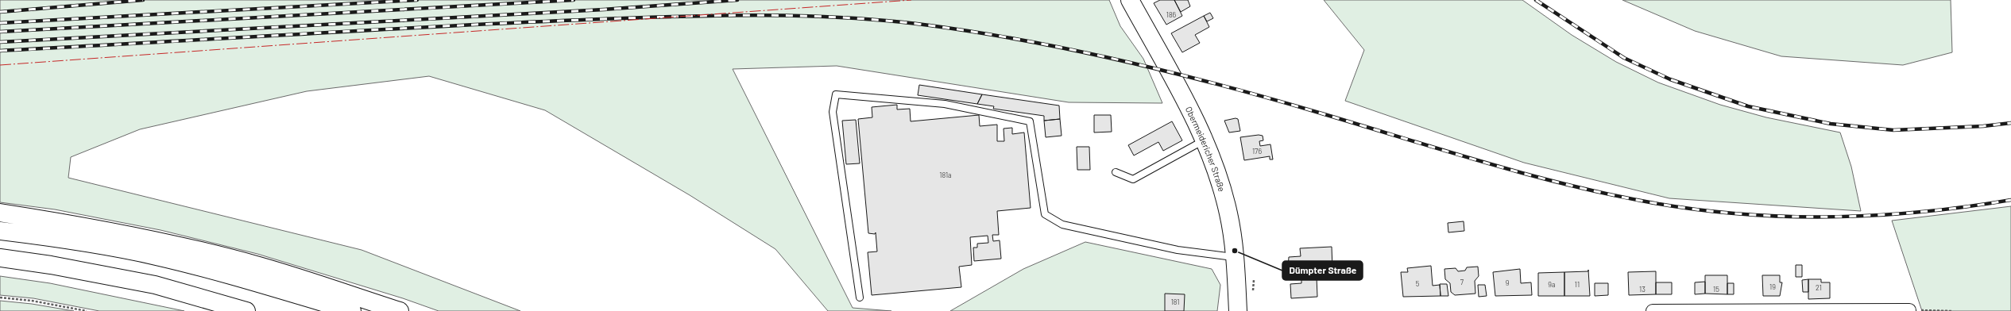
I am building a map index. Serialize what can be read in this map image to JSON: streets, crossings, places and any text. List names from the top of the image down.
{
  "streets": {
    "main road": ["Obermeidericher Straße"]
  },
  "places": ["Dümpter Straße"],
  "house_numbers": [
    "186",
    "176",
    "181a",
    "7",
    "9",
    "5",
    "9a",
    "11",
    "19",
    "21",
    "13",
    "15",
    "181"
  ]
}
